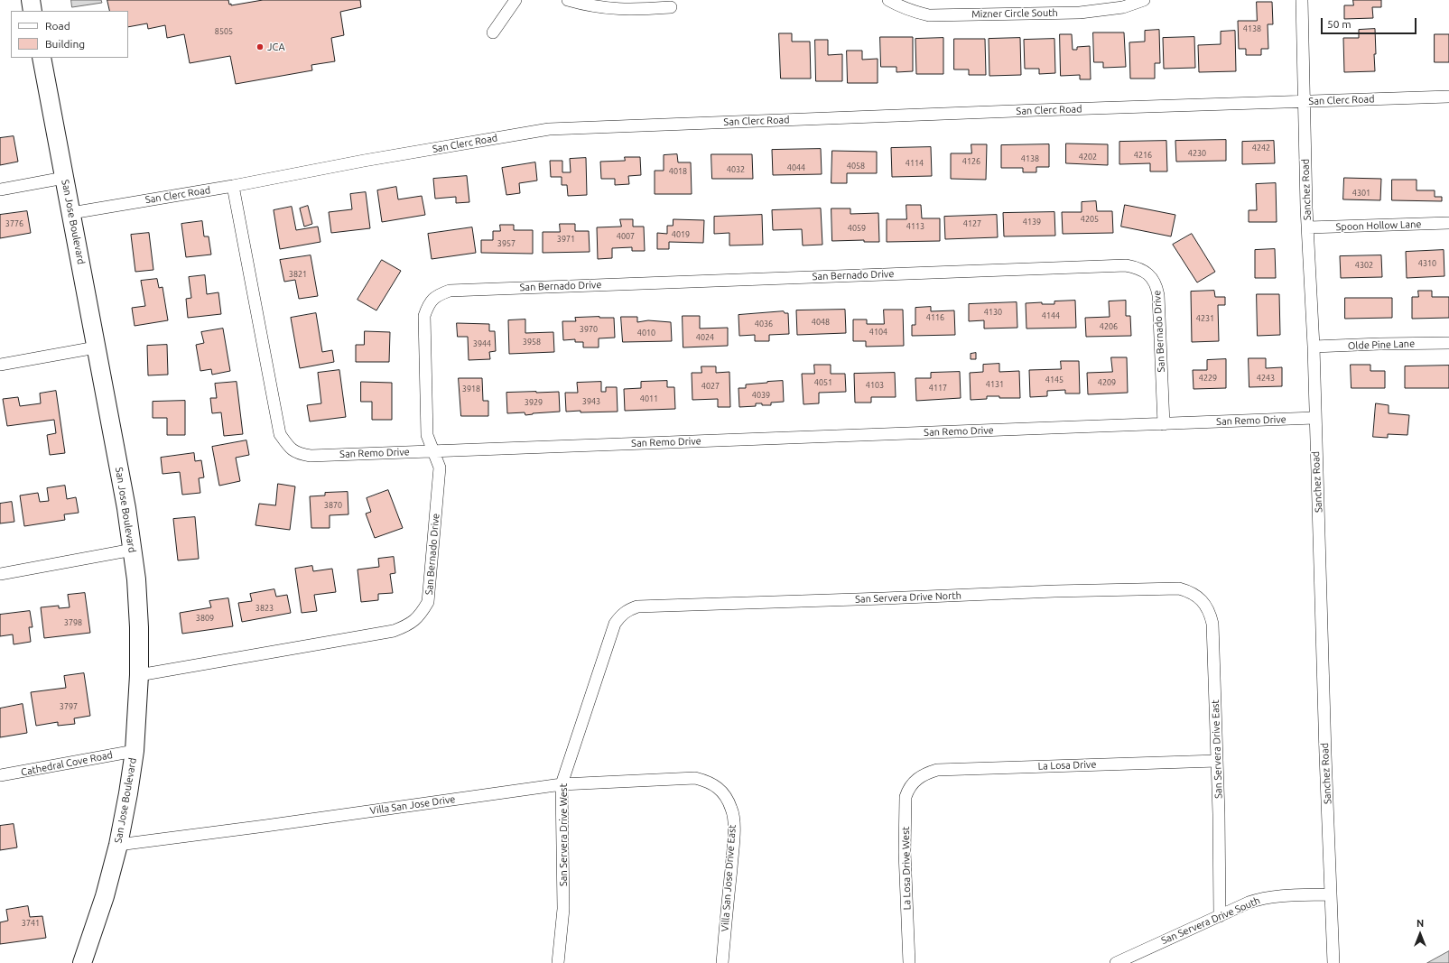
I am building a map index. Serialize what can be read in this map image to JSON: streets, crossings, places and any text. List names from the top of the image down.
{
  "streets": {
    "main road": ["San Jose Boulevard"],
    "street": [
      "Mizner Circle South",
      "San Clerc Road",
      "Sanchez Road",
      "Spoon Hollow Lane",
      "San Bernado Drive",
      "Olde Pine Lane",
      "San Remo Drive",
      "San Servera Drive North",
      "San Servera Drive East",
      "Cathedral Cove Road",
      "La Losa Drive",
      "Villa San Jose Drive",
      "San Servera Drive West",
      "La Losa Drive West",
      "Villa San Jose Drive East",
      "San Servera Drive South"
    ]
  },
  "crossings": [
    ["San Clerc Road", "Sanchez Road"],
    ["San Clerc Road", "San Jose Boulevard"],
    ["San Clerc Road", "San Remo Drive"],
    ["Sanchez Road", "Spoon Hollow Lane"],
    ["Sanchez Road", "Olde Pine Lane"],
    ["Sanchez Road", "San Remo Drive"],
    ["Sanchez Road", "San Servera Drive South"],
    ["San Jose Boulevard", "San Bernado Drive"],
    ["San Jose Boulevard", "Cathedral Cove Road"],
    ["San Jose Boulevard", "Villa San Jose Drive"],
    ["San Bernado Drive", "San Remo Drive"],
    ["San Servera Drive North", "San Servera Drive East"],
    ["San Servera Drive North", "San Servera Drive West"],
    ["San Servera Drive East", "La Losa Drive"],
    ["San Servera Drive East", "San Servera Drive South"],
    ["La Losa Drive", "La Losa Drive West"],
    ["Villa San Jose Drive", "San Servera Drive West"],
    ["Villa San Jose Drive", "Villa San Jose Drive East"]
  ],
  "places": ["JCA"],
  "house_numbers": [
    "4138",
    "8505",
    "4242",
    "4230",
    "4216",
    "4202",
    "4138",
    "4126",
    "4114",
    "4058",
    "4044",
    "4032",
    "4018",
    "4301",
    "4205",
    "4139",
    "3776",
    "4127",
    "4113",
    "4059",
    "4019",
    "4007",
    "3971",
    "3957",
    "4310",
    "4302",
    "3821",
    "4130",
    "4144",
    "4116",
    "4231",
    "4048",
    "4036",
    "4206",
    "3970",
    "4104",
    "4010",
    "4024",
    "3958",
    "3944",
    "4229",
    "4243",
    "4145",
    "4051",
    "4209",
    "4131",
    "4103",
    "4027",
    "4117",
    "3918",
    "4039",
    "4011",
    "3943",
    "3929",
    "3870",
    "3823",
    "3809",
    "3798",
    "3797",
    "3741"
  ],
  "legend": ["Road", "Building"],
  "scale_bar": "50 m",
  "north": "top"
}
